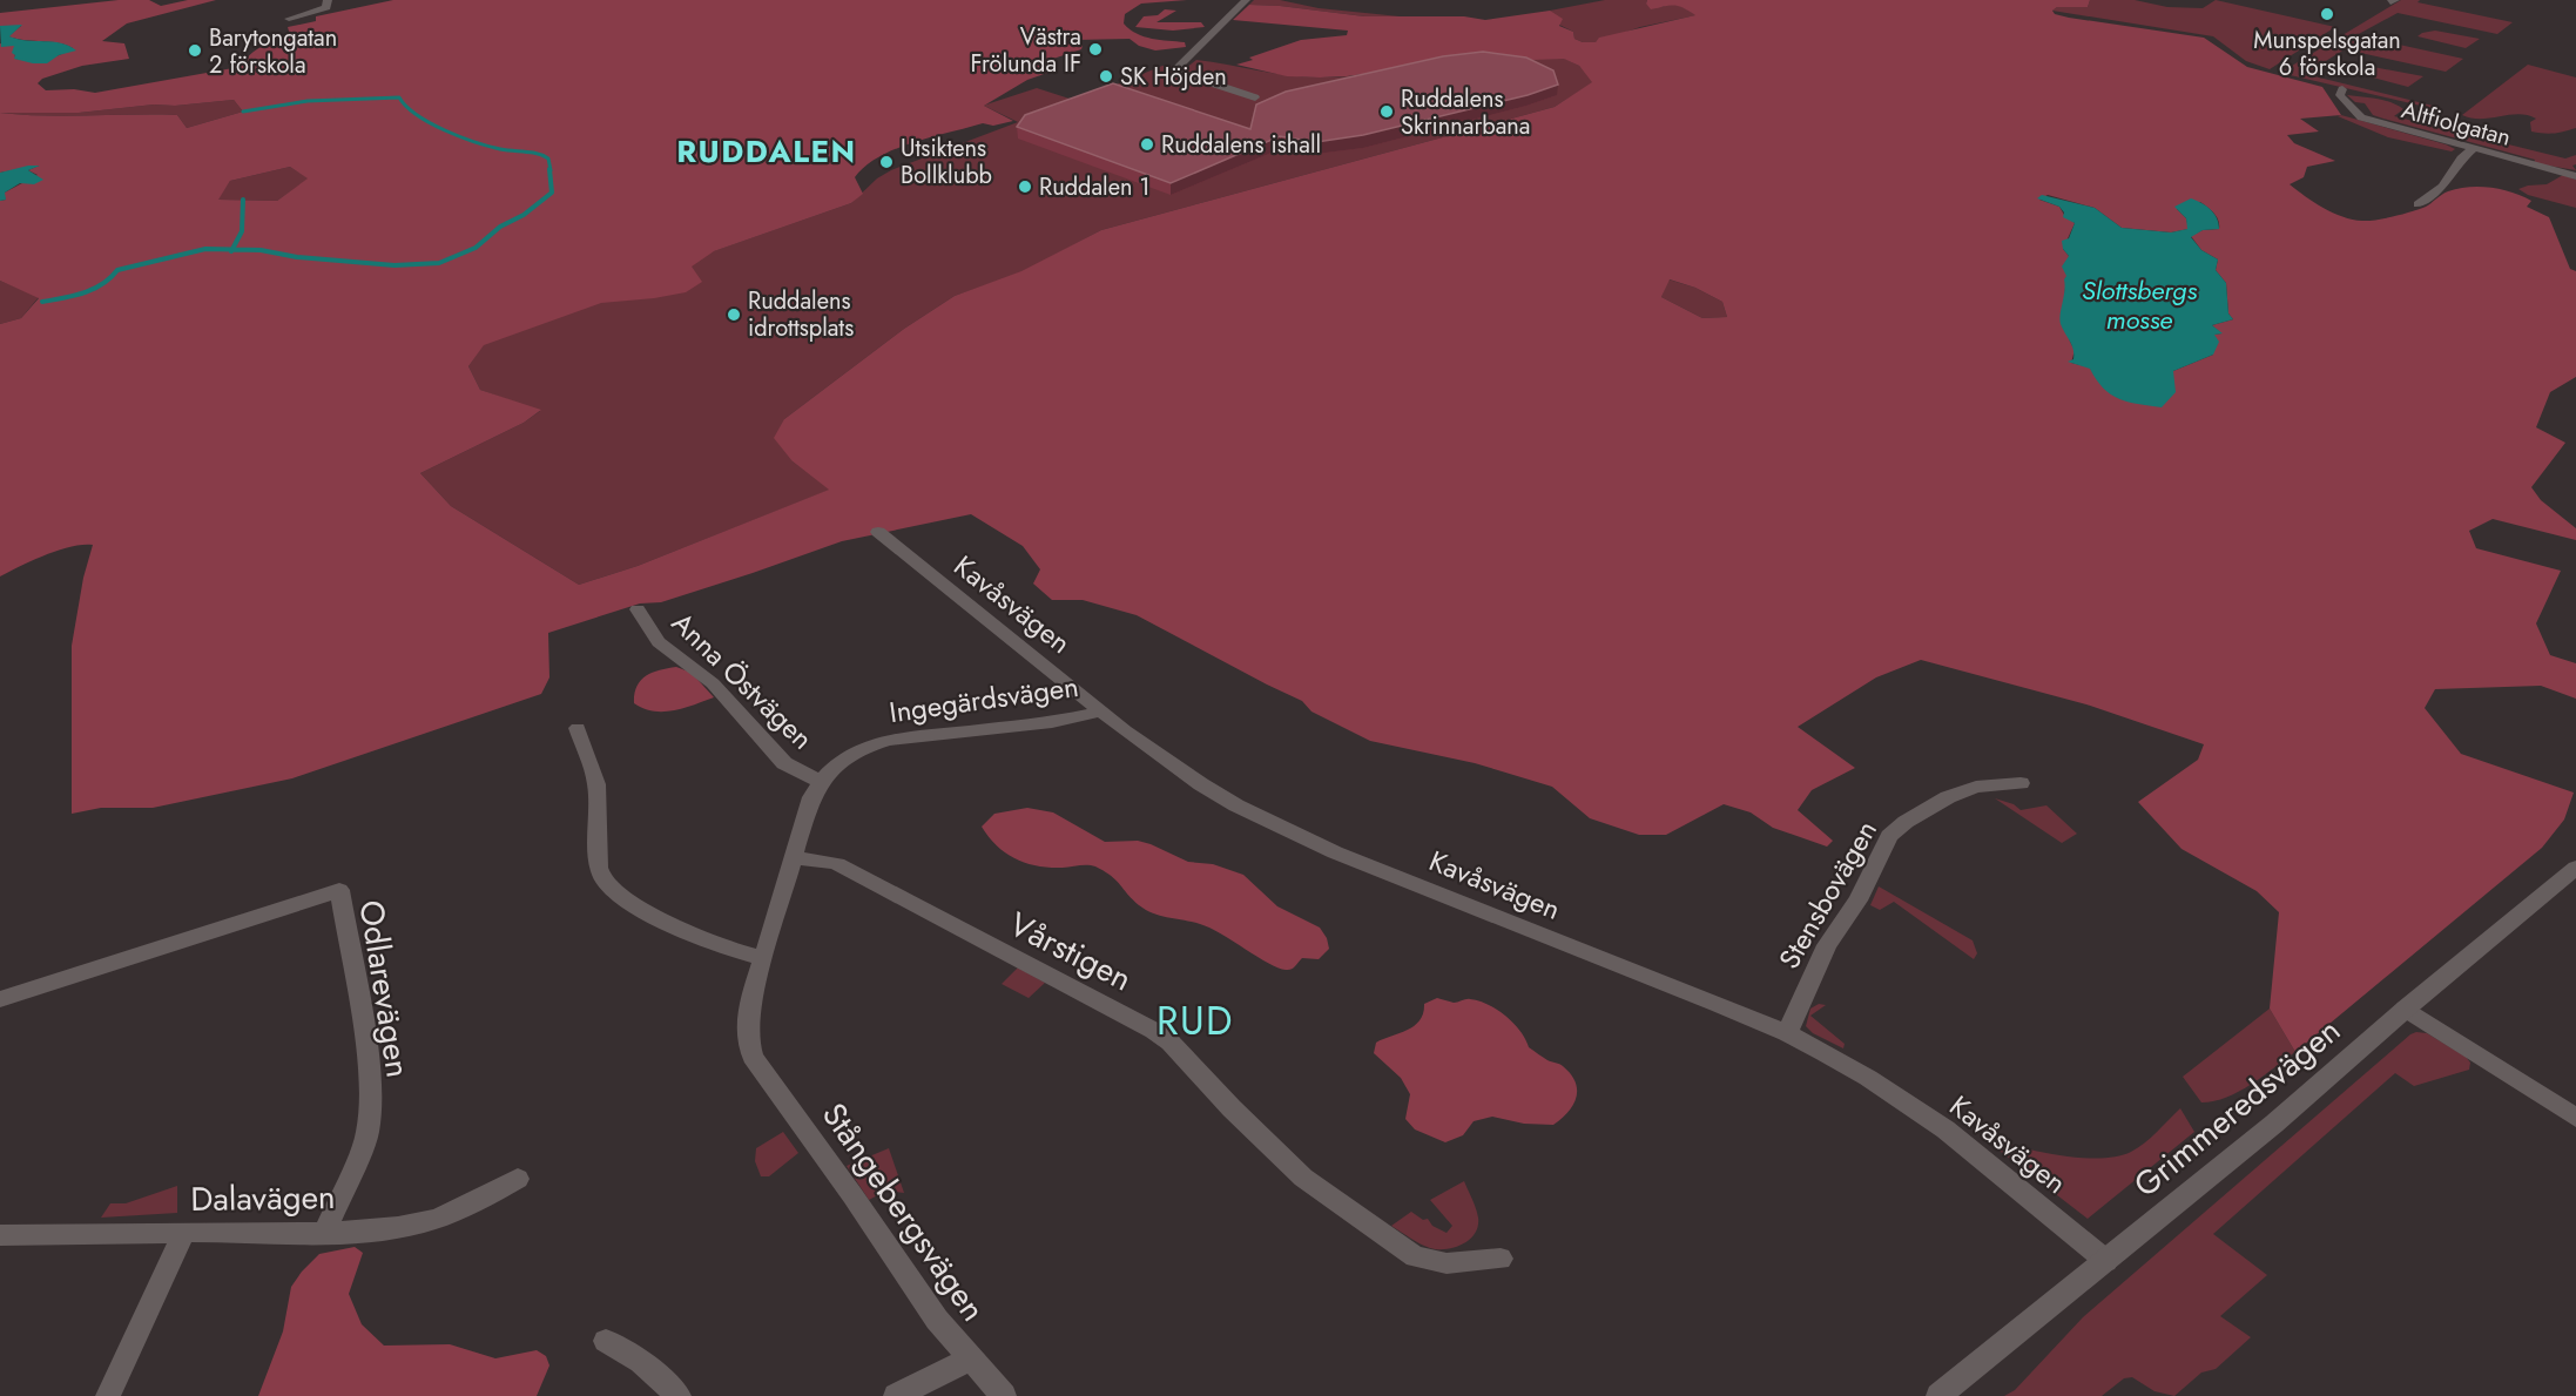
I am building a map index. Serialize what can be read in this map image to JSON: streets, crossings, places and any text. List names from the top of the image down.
{
  "streets": {
    "street": [
      "Altfiolgatan",
      "Kavåsvägen",
      "Anna Östvägen",
      "Ingegärdsvägen",
      "Stensbovägen",
      "Vårstigen",
      "Odlarevägen",
      "Grimmeredsvägen",
      "Dalavägen",
      "Stångebergsvägen"
    ]
  },
  "crossings": [
    ["Kavåsvägen", "Ingegärdsvägen"],
    ["Kavåsvägen", "Stensbovägen"],
    ["Kavåsvägen", "Grimmeredsvägen"],
    ["Anna Östvägen", "Ingegärdsvägen"],
    ["Ingegärdsvägen", "Vårstigen"],
    ["Ingegärdsvägen", "Stångebergsvägen"],
    ["Odlarevägen", "Dalavägen"]
  ],
  "districts": ["RUDDALEN", "RUD"],
  "water": ["Slottsbergs mosse"],
  "places": [
    "Munspelsgatan 6 förskola",
    "Västra Frölunda IF",
    "Barytongatan 2 förskola",
    "SK Höjden",
    "Ruddalens Skrinnarbana",
    "Ruddalens ishall",
    "Utsiktens Bollklubb",
    "Ruddalen 1",
    "Ruddalens idrottsplats"
  ]
}
